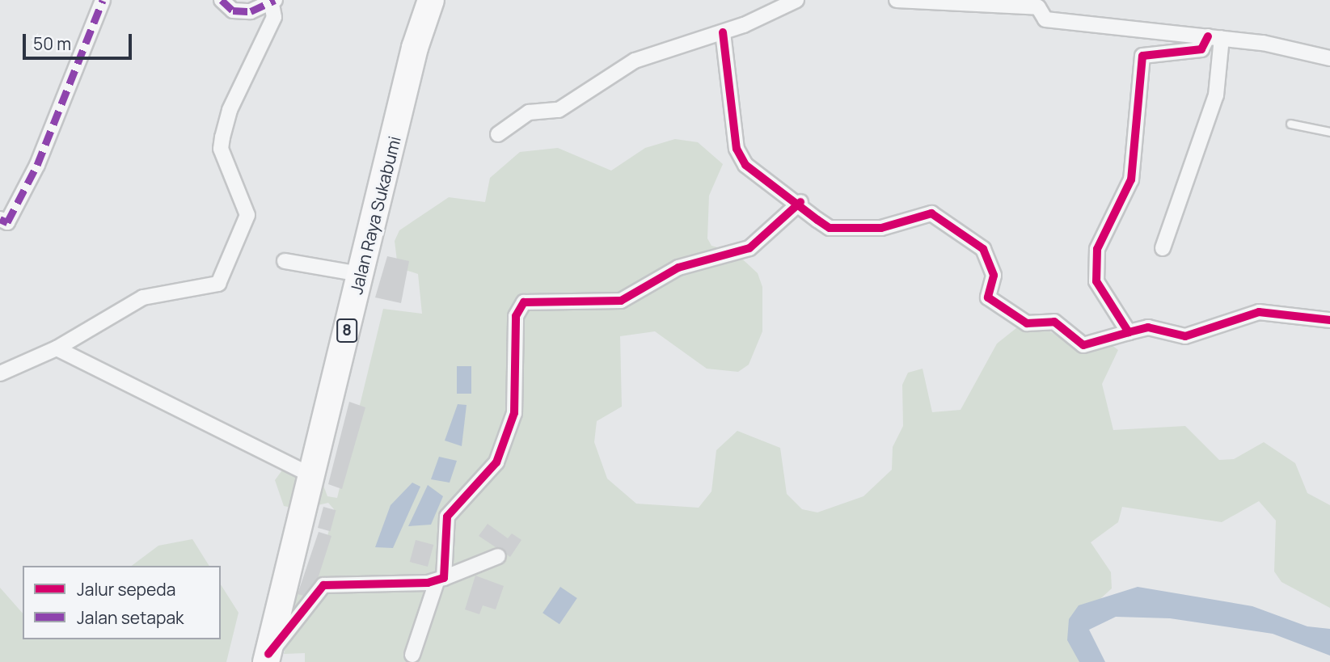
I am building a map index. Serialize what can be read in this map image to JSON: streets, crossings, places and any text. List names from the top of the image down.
{
  "streets": {
    "highway": ["Jalan Raya Sukabumi", "8"]
  },
  "legend": ["Jalur sepeda", "Jalan setapak"],
  "scale_bar": "50 m"
}
